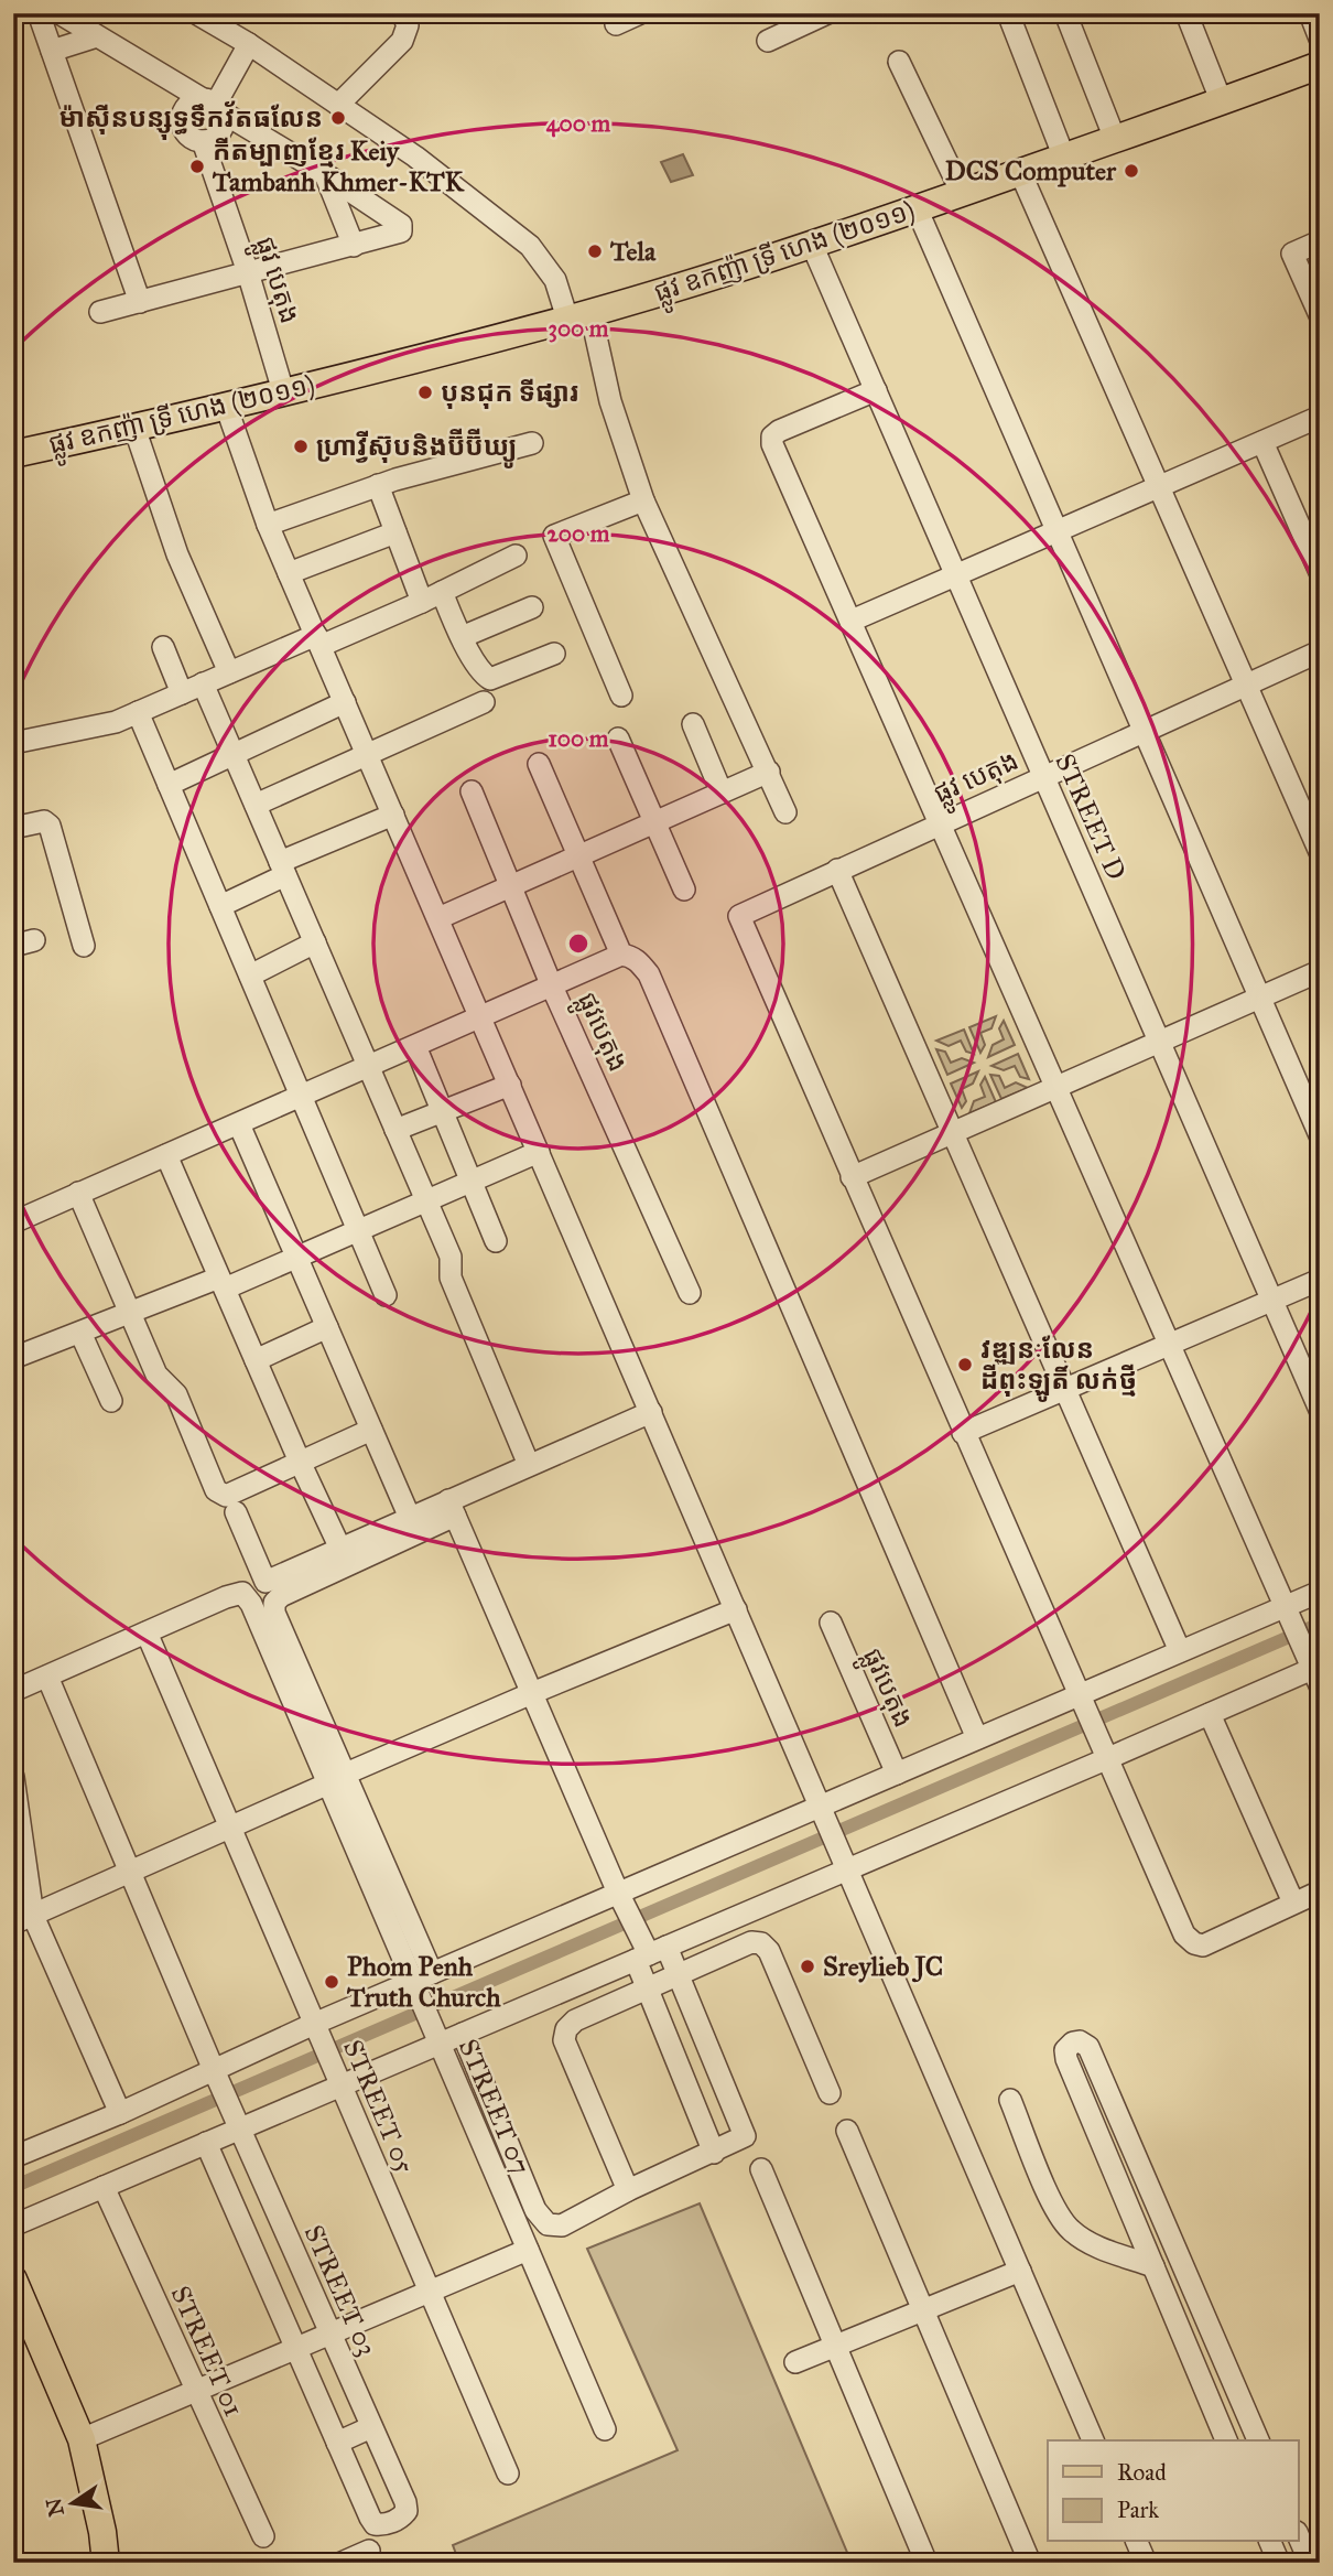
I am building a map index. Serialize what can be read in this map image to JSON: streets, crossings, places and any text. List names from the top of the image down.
{
  "streets": {
    "main road": ["ផ្លូវ ឧកញ៉ា ទ្រី ហេង (២០១១)"],
    "street": [
      "ផ្លូវ បេតុង",
      "STREET D",
      "ផ្លូវបេតុង",
      "STREET 05",
      "STREET 07",
      "STREET 03",
      "STREET 01"
    ]
  },
  "crossings": [
    ["ផ្លូវ ឧកញ៉ា ទ្រី ហេង (២០១១)", "ផ្លូវ បេតុង"],
    ["ផ្លូវ ឧកញ៉ា ទ្រី ហេង (២០១១)", "STREET D"],
    ["ផ្លូវ បេតុង", "STREET D"],
    ["STREET 05", "STREET 07"]
  ],
  "places": [
    "ម៉ាស៊ីនបន្សុទ្ធទឹកវ័តធលែន",
    "កីតម្បាញខ្មែរ Keiy Tambanh Khmer-KTK",
    "DCS Computer",
    "Tela",
    "បុនជុក ទីផ្សារ",
    "ហ្រាវ្វីស៊ុបនិងប៊ីប៊ីឃ្យូ",
    "វឌ្ឍនៈលែន ដីពុះឡូតិ៍ លក់ថ្មី",
    "Sreylieb JC",
    "Phom Penh Truth Church"
  ],
  "legend": ["Road", "Park"],
  "north": "left",
  "rings": [
    "400 m",
    "300 m",
    "200 m",
    "100 m"
  ]
}
